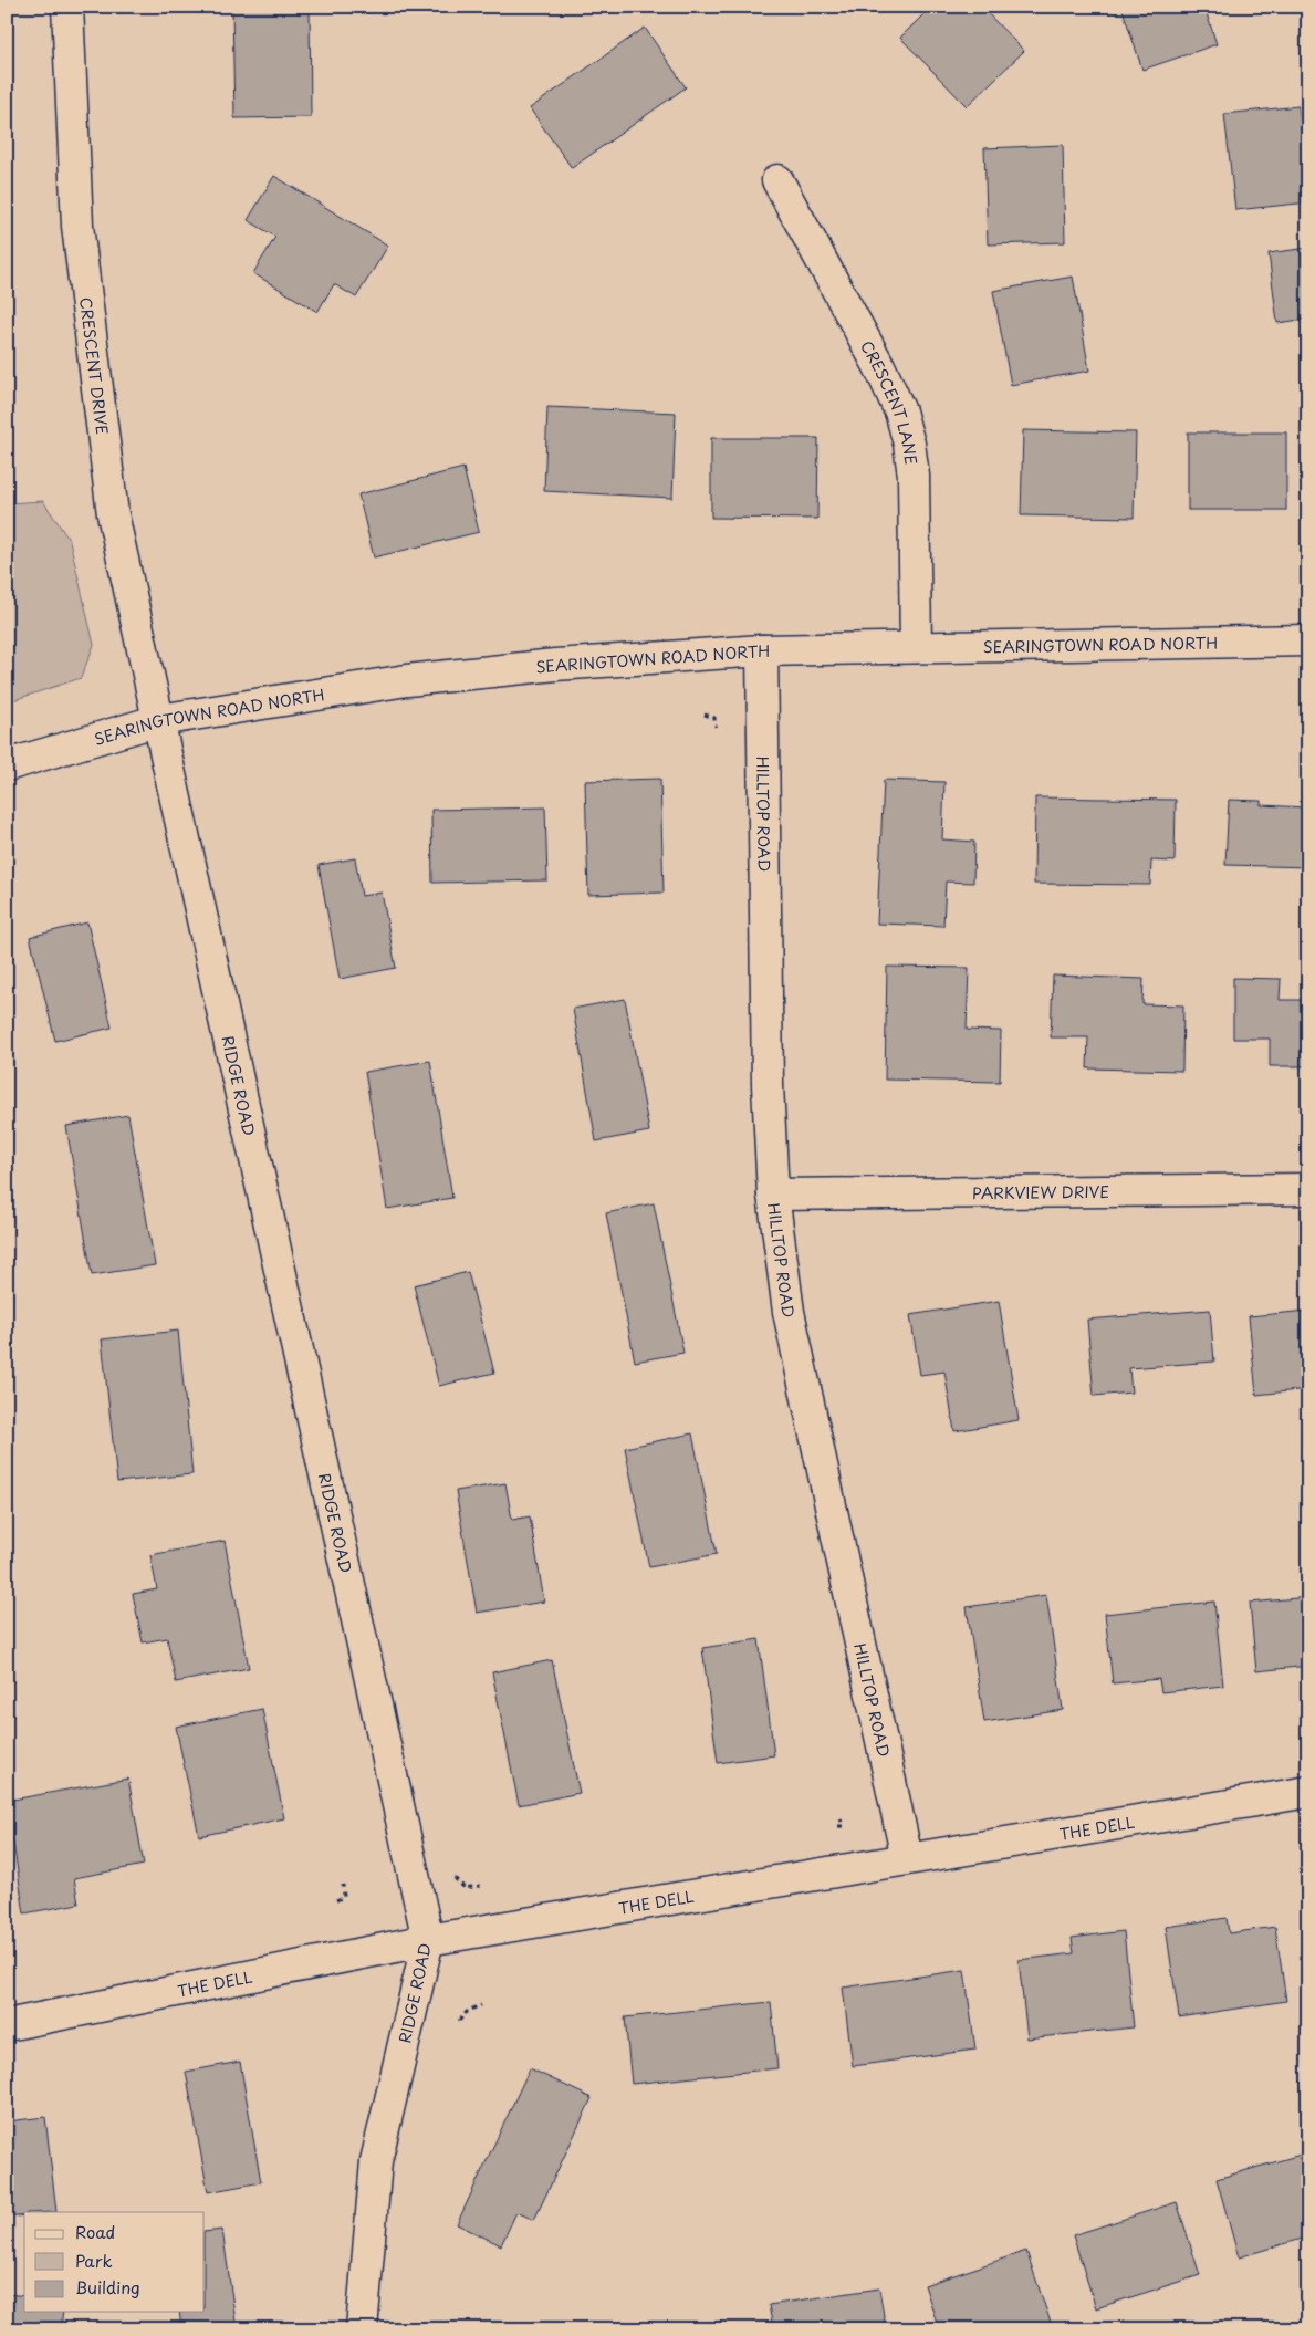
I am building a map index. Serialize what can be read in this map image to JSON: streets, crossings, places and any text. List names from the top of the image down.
{
  "streets": {
    "street": [
      "CRESCENT DRIVE",
      "CRESCENT LANE",
      "SEARINGTOWN ROAD NORTH",
      "HILLTOP ROAD",
      "RIDGE ROAD",
      "PARKVIEW DRIVE",
      "THE DELL"
    ]
  },
  "crossings": [
    ["CRESCENT DRIVE", "SEARINGTOWN ROAD NORTH"],
    ["CRESCENT DRIVE", "RIDGE ROAD"],
    ["CRESCENT LANE", "SEARINGTOWN ROAD NORTH"],
    ["SEARINGTOWN ROAD NORTH", "HILLTOP ROAD"],
    ["SEARINGTOWN ROAD NORTH", "RIDGE ROAD"],
    ["HILLTOP ROAD", "PARKVIEW DRIVE"],
    ["HILLTOP ROAD", "THE DELL"],
    ["RIDGE ROAD", "THE DELL"]
  ],
  "legend": ["Road", "Park", "Building"]
}
